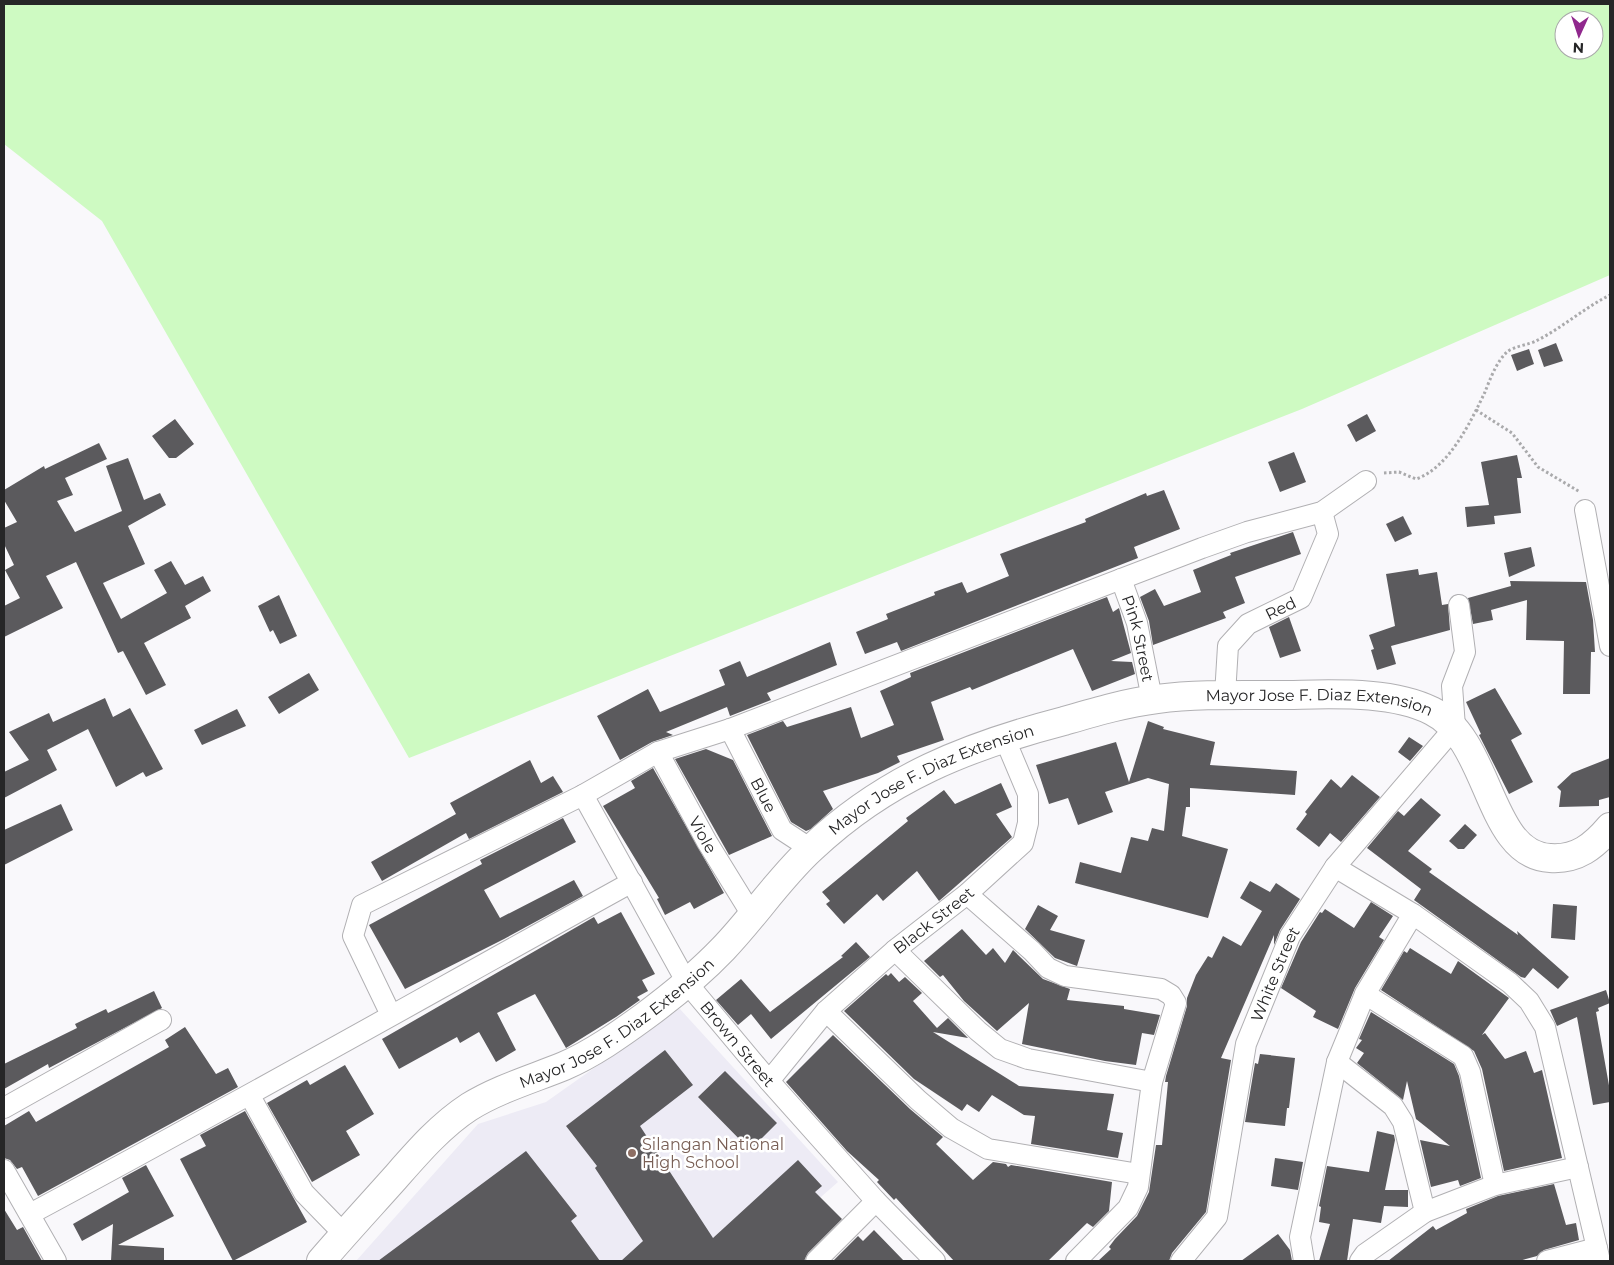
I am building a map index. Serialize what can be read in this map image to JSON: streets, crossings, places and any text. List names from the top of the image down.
{
  "streets": {
    "street": [
      "Red",
      "Pink Street",
      "Mayor Jose F. Diaz Extension",
      "Blue",
      "Viole",
      "Black Street",
      "White Street",
      "Brown Street"
    ]
  },
  "crossings": [
    ["Red", "Mayor Jose F. Diaz Extension"],
    ["Pink Street", "Mayor Jose F. Diaz Extension"],
    ["Mayor Jose F. Diaz Extension", "Blue"],
    ["Mayor Jose F. Diaz Extension", "Viole"],
    ["Mayor Jose F. Diaz Extension", "Black Street"],
    ["Mayor Jose F. Diaz Extension", "White Street"],
    ["Mayor Jose F. Diaz Extension", "Brown Street"],
    ["Black Street", "Brown Street"]
  ],
  "places": ["Silangan National High School"],
  "north": "bottom"
}
